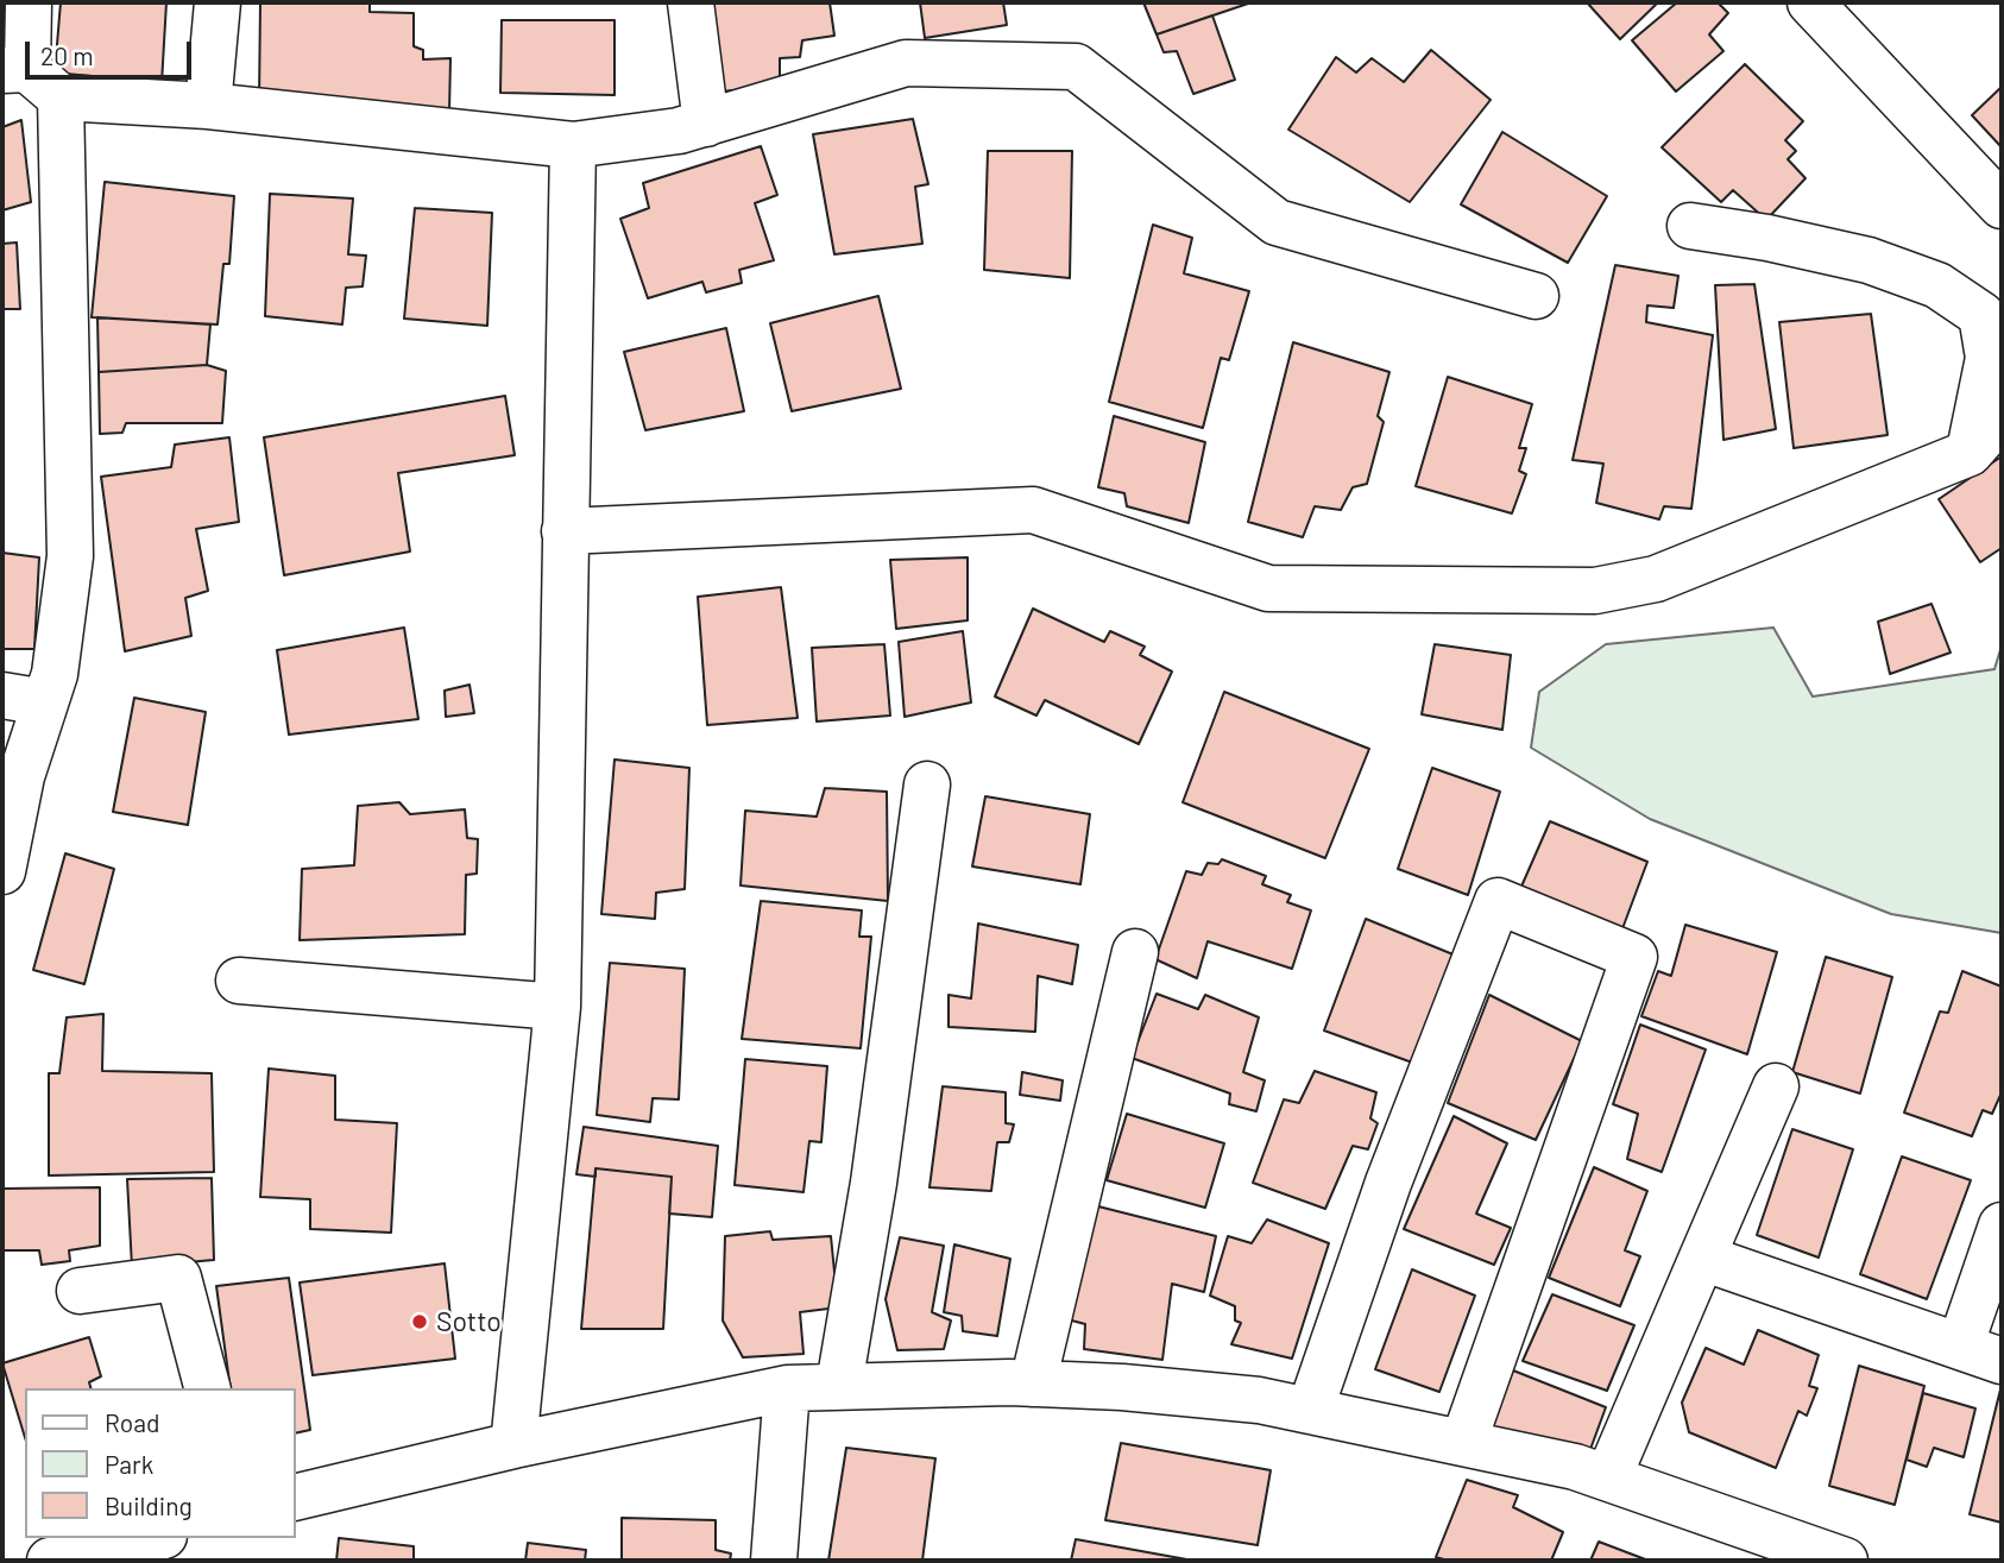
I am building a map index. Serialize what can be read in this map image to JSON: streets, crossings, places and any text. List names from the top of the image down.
{
  "places": ["Sotto"],
  "legend": ["Road", "Park", "Building"],
  "scale_bar": "20 m"
}
